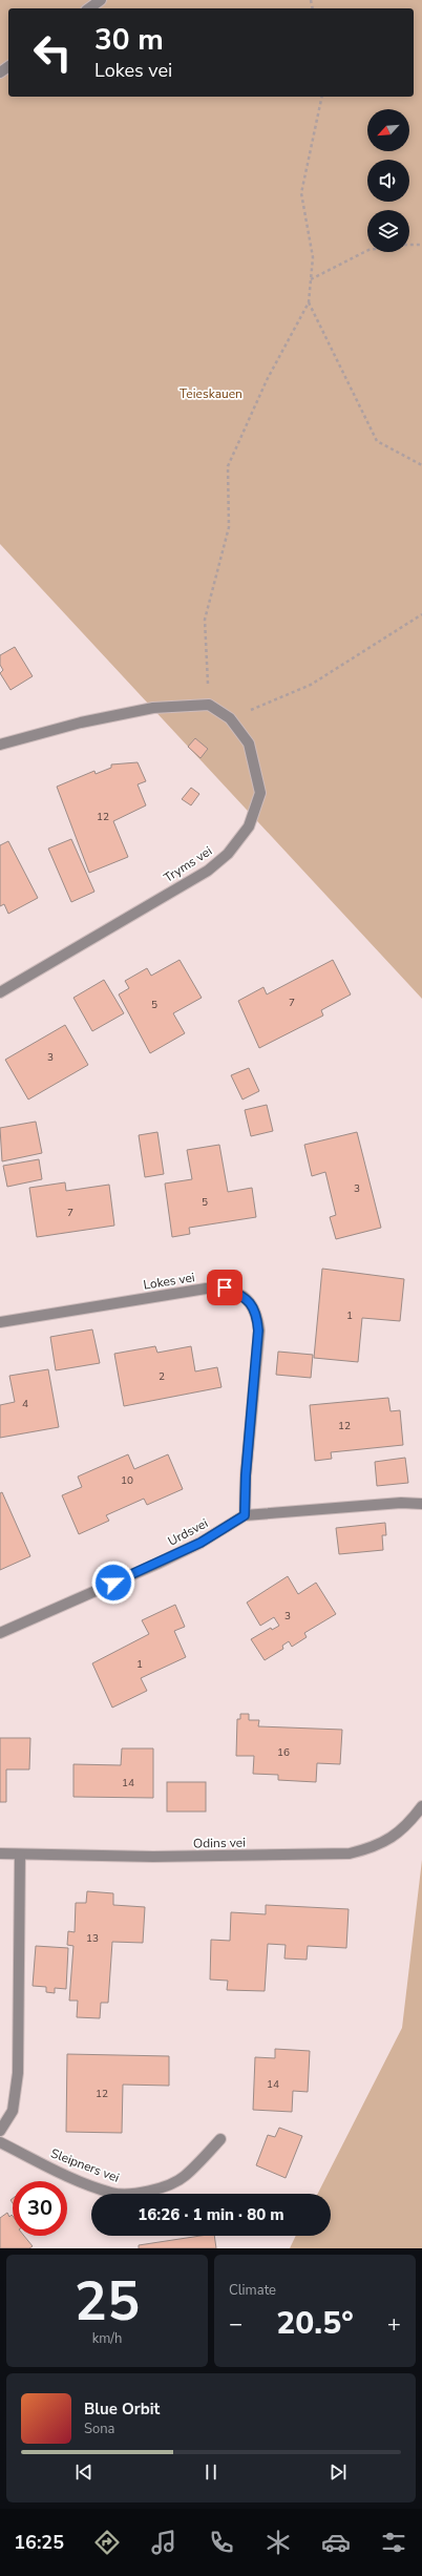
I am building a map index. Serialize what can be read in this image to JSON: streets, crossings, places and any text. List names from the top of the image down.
{
  "streets": {
    "street": [
      "Tryms vei",
      "Lokes vei",
      "Urdsvei",
      "Odins vei",
      "Sleipners vei"
    ]
  },
  "crossings": [
    ["Lokes vei", "Urdsvei"]
  ],
  "parks": ["Teieskauen"],
  "house_numbers": [
    "12",
    "7",
    "5",
    "3",
    "3",
    "5",
    "7",
    "1",
    "2",
    "4",
    "12",
    "10",
    "3",
    "1",
    "16",
    "14",
    "13",
    "14",
    "12"
  ],
  "north": "bottom left",
  "page": {
    "turn": ["30 m", "Lokes vei"],
    "limit": "30",
    "trip": "16:26 · 1 min · 80 m",
    "tile": [
      ["25", "km/h"],
      "Climate"
    ],
    "heat": ["−", "20.5°", "+"],
    "song": ["Blue Orbit", "Sona"],
    "tabs": "16:25"
  }
}
